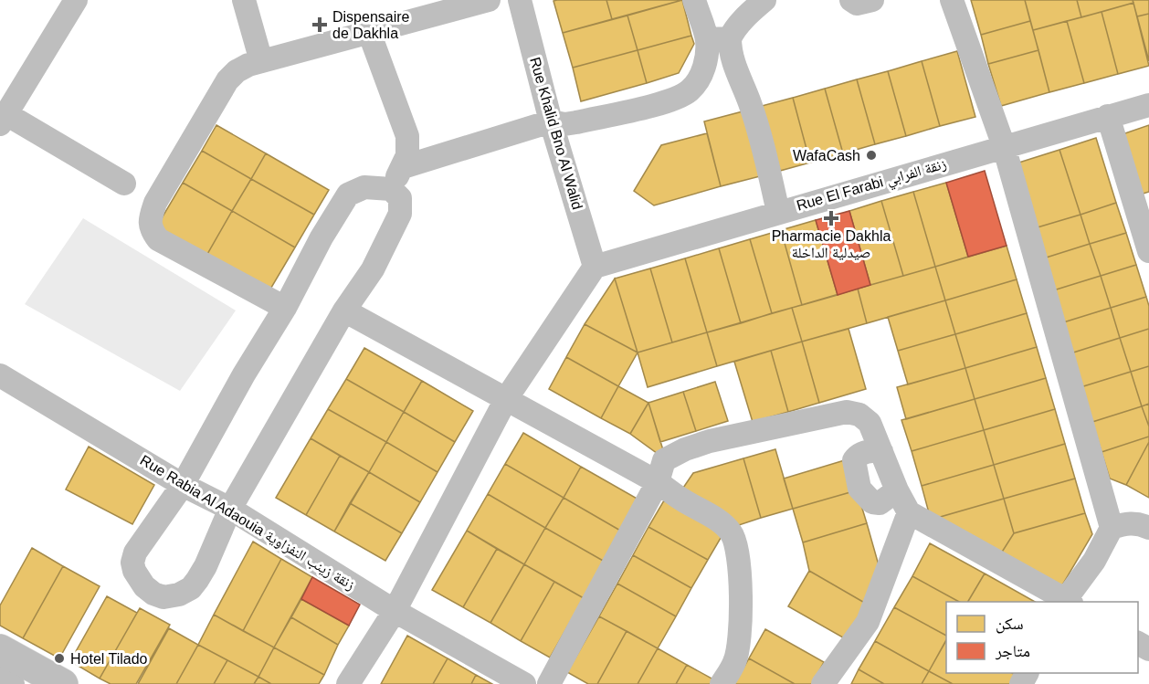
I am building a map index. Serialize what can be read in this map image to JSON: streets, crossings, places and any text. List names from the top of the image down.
{
  "streets": {
    "street": ["Rue Khalid Bno Al Walid", "Rue El Farabi زنقة الفرابي", "Rue Rabia Al Adaouia زنقة زينب النفزاوية"]
  },
  "crossings": [
    ["Rue Khalid Bno Al Walid", "Rue El Farabi زنقة الفرابي"]
  ],
  "places": {
    "health": ["Dispensaire de Dakhla", "Pharmacie Dakhla صيدلية الداخلة"],
    "other": ["WafaCash", "Hotel Tilado"]
  },
  "legend": ["سكن", "متاجر"]
}
